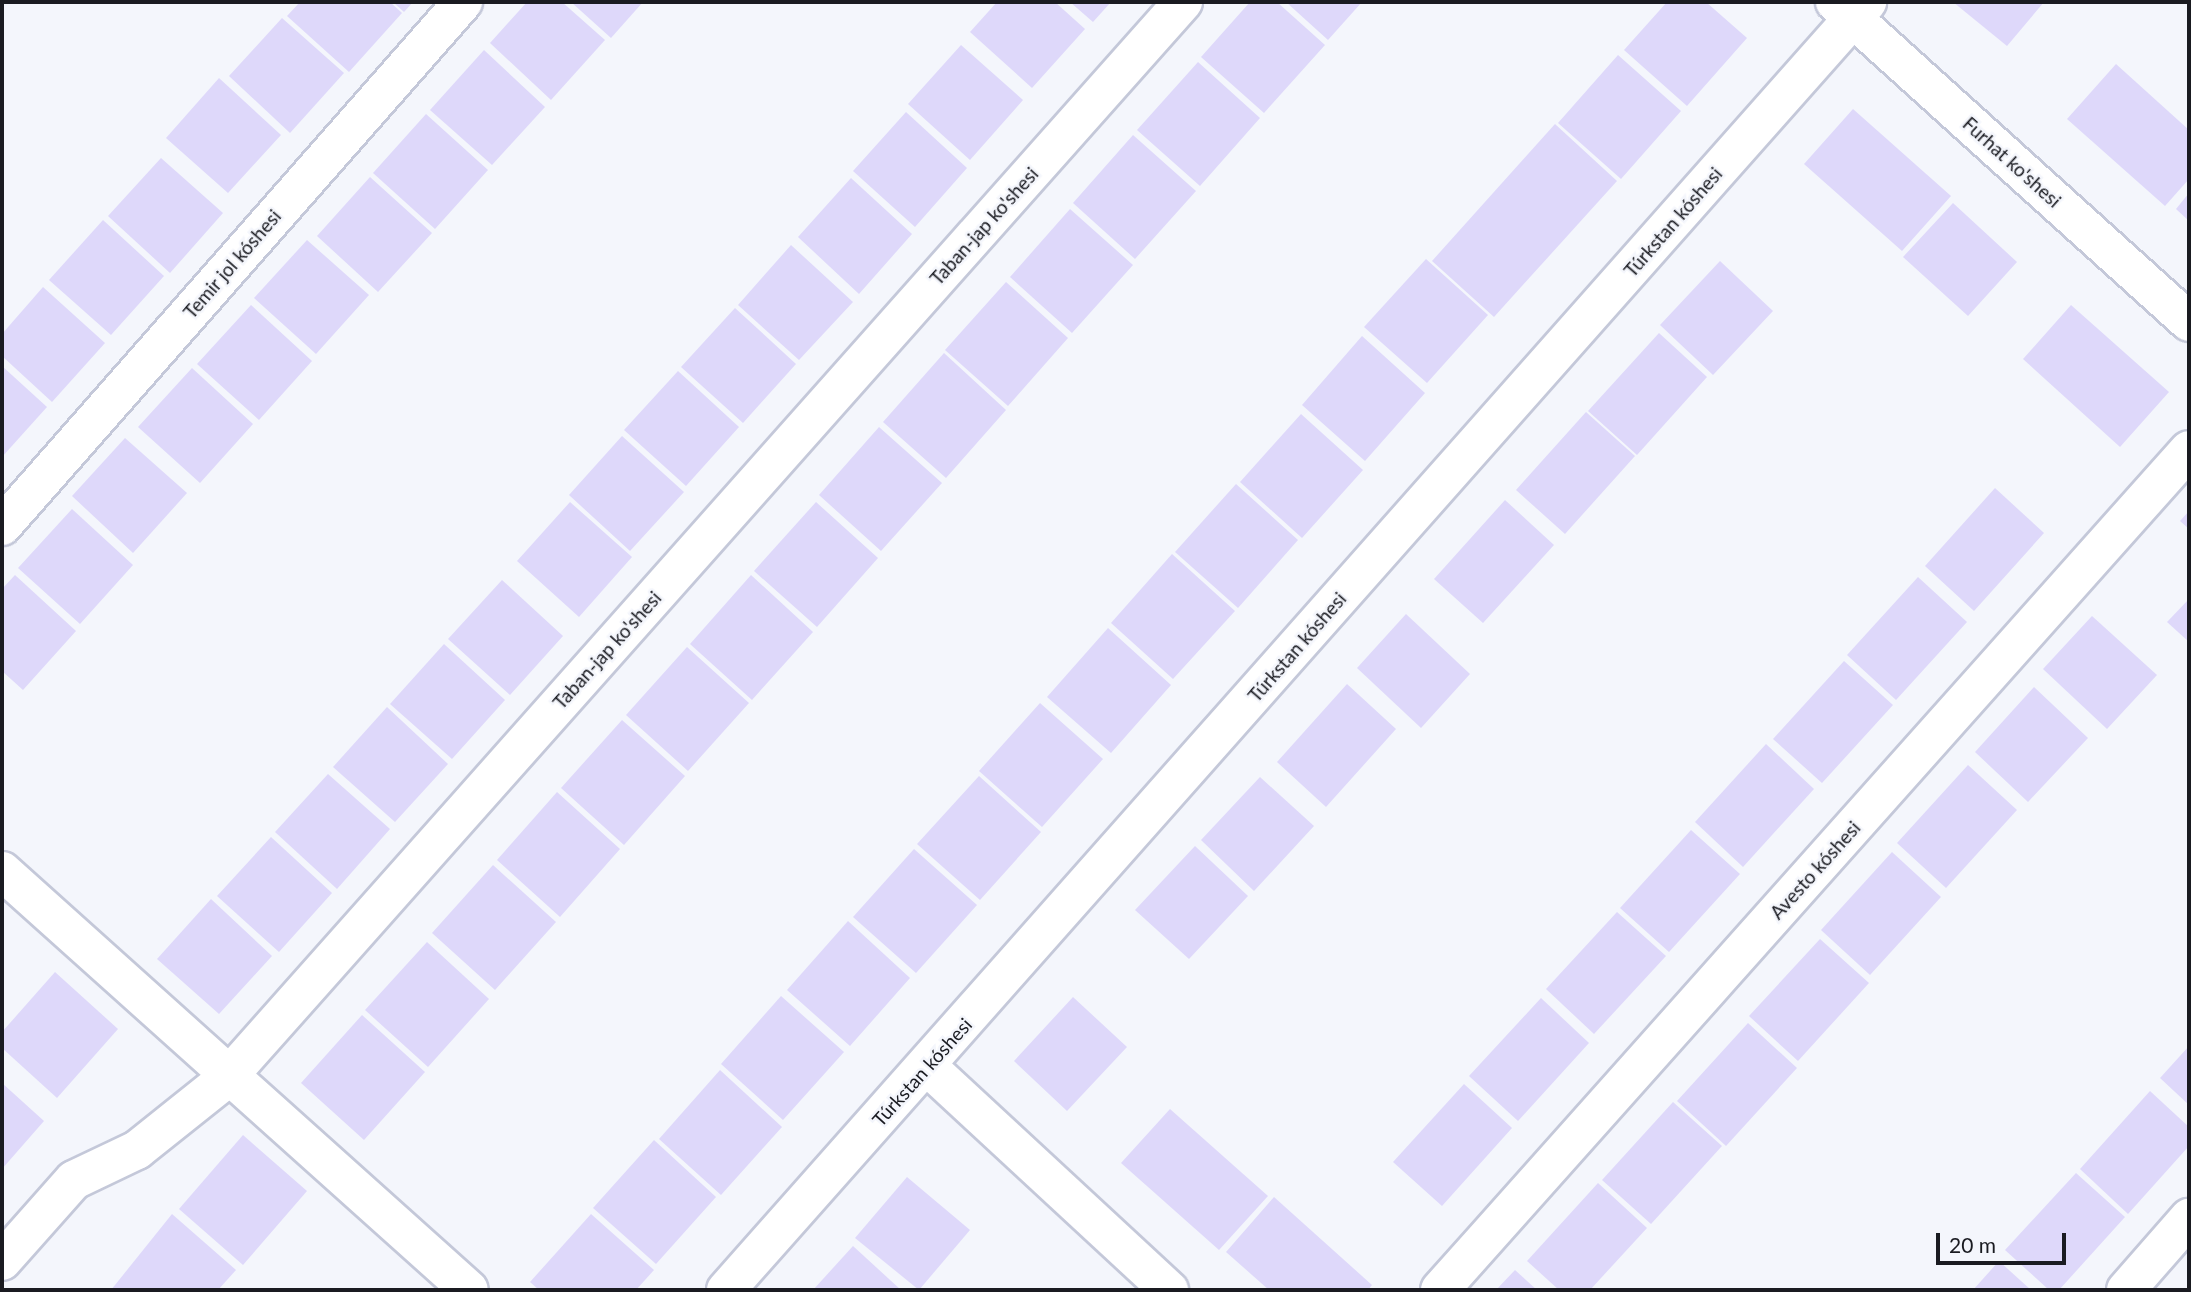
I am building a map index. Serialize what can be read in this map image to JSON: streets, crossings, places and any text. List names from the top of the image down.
{
  "streets": {
    "street": [
      "Furhat ko'shesi",
      "Túrkstan kóshesi",
      "Taban-jap ko'shesi",
      "Temir jol kóshesi",
      "Avesto kóshesi"
    ]
  },
  "crossings": [
    ["Furhat ko'shesi", "Túrkstan kóshesi"]
  ],
  "scale_bar": "20 m"
}
